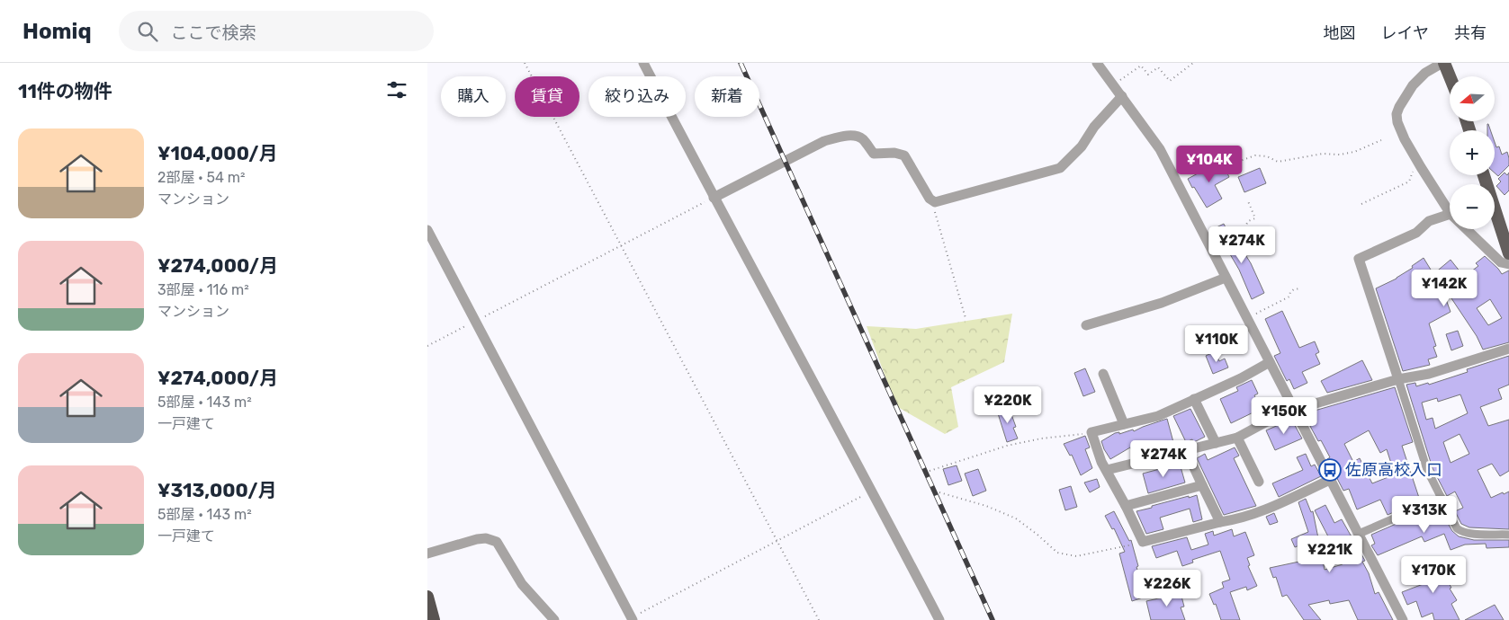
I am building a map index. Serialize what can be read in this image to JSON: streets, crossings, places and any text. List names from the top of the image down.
{
  "places": {
    "bus stop": ["佐原高校入口"]
  },
  "north": "left",
  "page": {
    "header": "Homiq",
    "search": "ここで検索",
    "nav": ["地図", "レイヤ", "共有"],
    "heading": "11件の物件",
    "map_buttons": ["+", "−"],
    "chip": [
      "購入",
      "賃貸",
      "絞り込み",
      "新着"
    ],
    "list": [
      {
        "name": "¥104,000/月",
        "note": "2部屋 · 54 m² · マンション"
      },
      {
        "name": "¥274,000/月",
        "note": "3部屋 · 116 m² · マンション"
      },
      {
        "name": "¥274,000/月",
        "note": "5部屋 · 143 m² · 一戸建て"
      },
      {
        "name": "¥313,000/月",
        "note": "5部屋 · 143 m² · 一戸建て"
      }
    ],
    "price": [
      "¥104K",
      "¥274K",
      "¥142K",
      "¥110K",
      "¥220K",
      "¥150K",
      "¥274K",
      "¥313K",
      "¥221K",
      "¥170K",
      "¥226K"
    ]
  }
}
